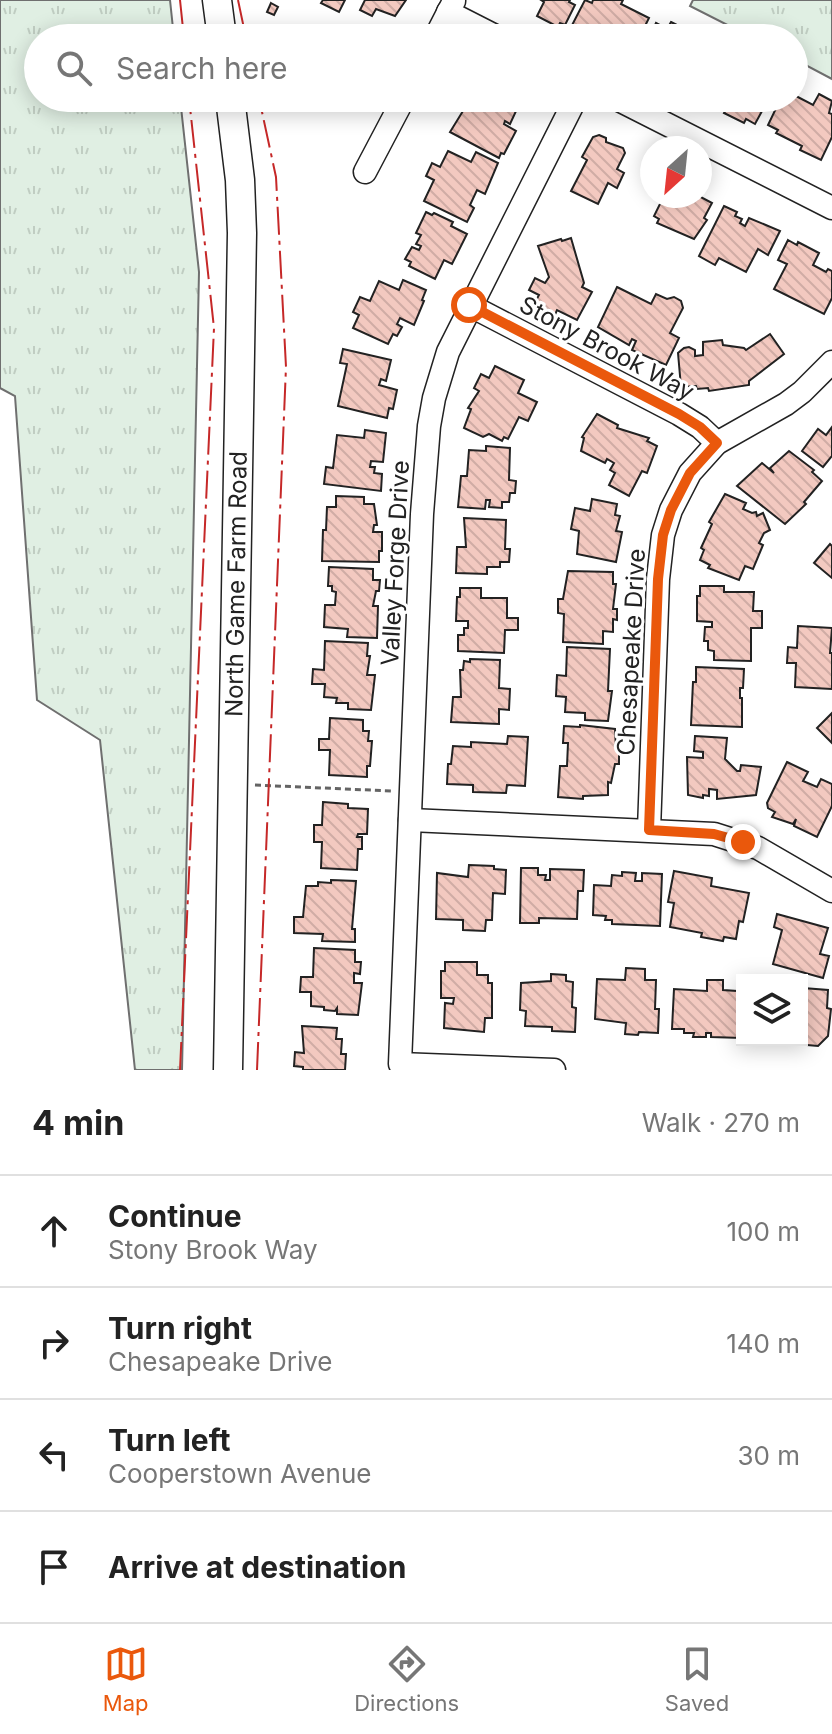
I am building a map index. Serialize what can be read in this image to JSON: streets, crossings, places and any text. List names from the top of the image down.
{
  "streets": {
    "main road": ["North Game Farm Road"],
    "street": ["Stony Brook Way", "Valley Forge Drive", "Chesapeake Drive"]
  },
  "crossings": [
    ["Stony Brook Way", "Valley Forge Drive"],
    ["Stony Brook Way", "Chesapeake Drive"]
  ],
  "north": "bottom left",
  "page": {
    "search": "Search here",
    "heading": ["4 min", "Walk · 270 m"],
    "list": [
      ["Continue", "Stony Brook Way", "100 m"],
      ["Turn right", "Chesapeake Drive", "140 m"],
      ["Turn left", "Cooperstown Avenue", "30 m"],
      "Arrive at destination"
    ],
    "nav": ["Map", "Directions", "Saved"]
  }
}
